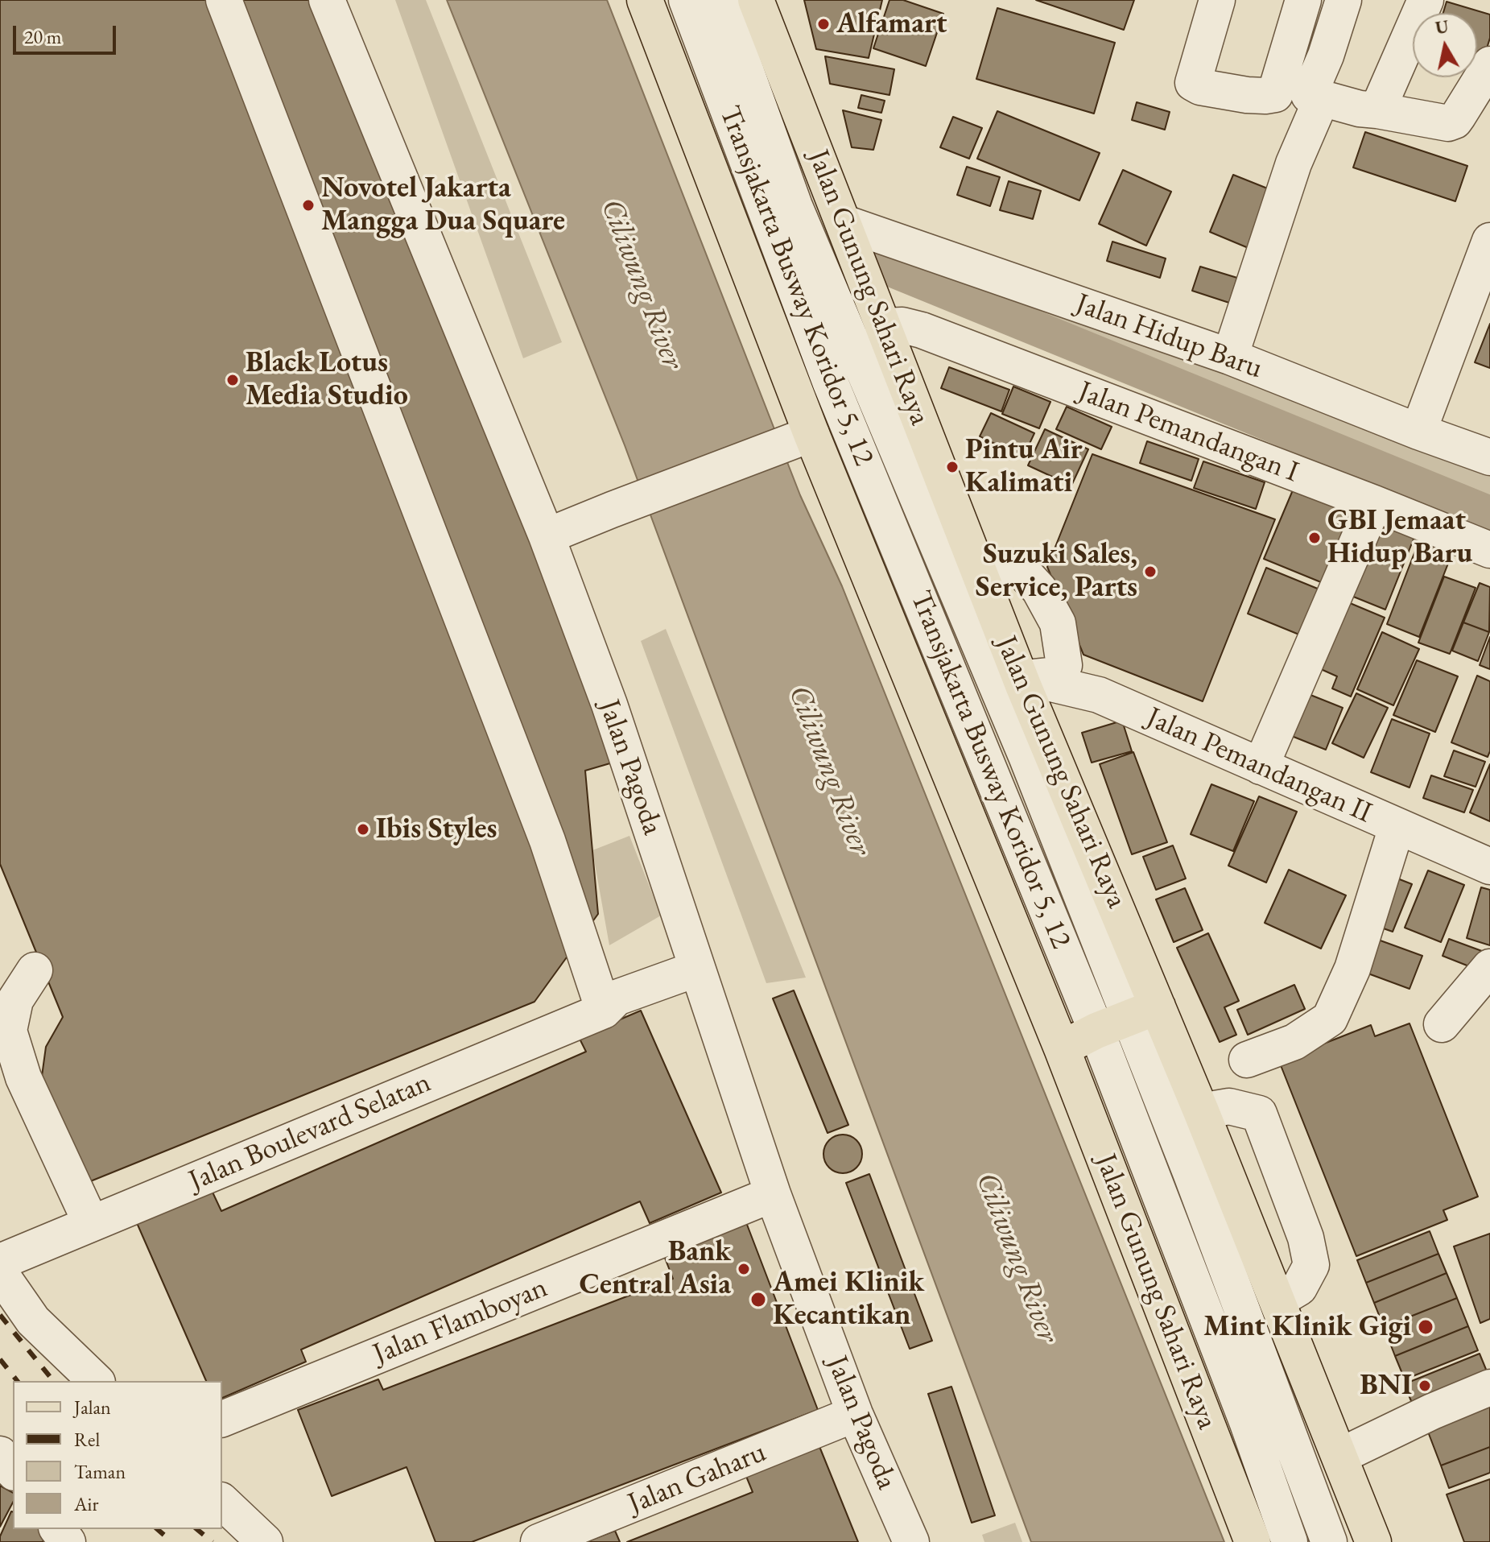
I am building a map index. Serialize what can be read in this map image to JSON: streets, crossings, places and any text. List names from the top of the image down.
{
  "streets": {
    "main road": ["Jalan Gunung Sahari Raya"],
    "street": [
      "Transjakarta Busway Koridor 5, 12",
      "Jalan Hidup Baru",
      "Jalan Pemandangan I",
      "Jalan Pemandangan II",
      "Jalan Pagoda",
      "Jalan Boulevard Selatan",
      "Jalan Flamboyan",
      "Jalan Gaharu"
    ]
  },
  "crossings": [
    ["Transjakarta Busway Koridor 5, 12", "Jalan Gunung Sahari Raya"],
    ["Jalan Gunung Sahari Raya", "Jalan Hidup Baru"],
    ["Jalan Gunung Sahari Raya", "Jalan Pemandangan I"],
    ["Jalan Gunung Sahari Raya", "Jalan Pemandangan II"],
    ["Jalan Pagoda", "Jalan Boulevard Selatan"],
    ["Jalan Pagoda", "Jalan Flamboyan"],
    ["Jalan Pagoda", "Jalan Gaharu"]
  ],
  "water": ["Ciliwung River"],
  "places": [
    "Alfamart",
    "Novotel Jakarta Mangga Dua Square",
    "Black Lotus Media Studio",
    "Pintu Air Kalimati",
    "GBI Jemaat Hidup Baru",
    "Suzuki Sales, Service, Parts",
    "Ibis Styles",
    "Bank Central Asia",
    "Amei Klinik Kecantikan",
    "Mint Klinik Gigi",
    "BNI"
  ],
  "legend": [
    "Jalan",
    "Rel",
    "Taman",
    "Air"
  ],
  "scale_bar": "20 m",
  "north": "top"
}
